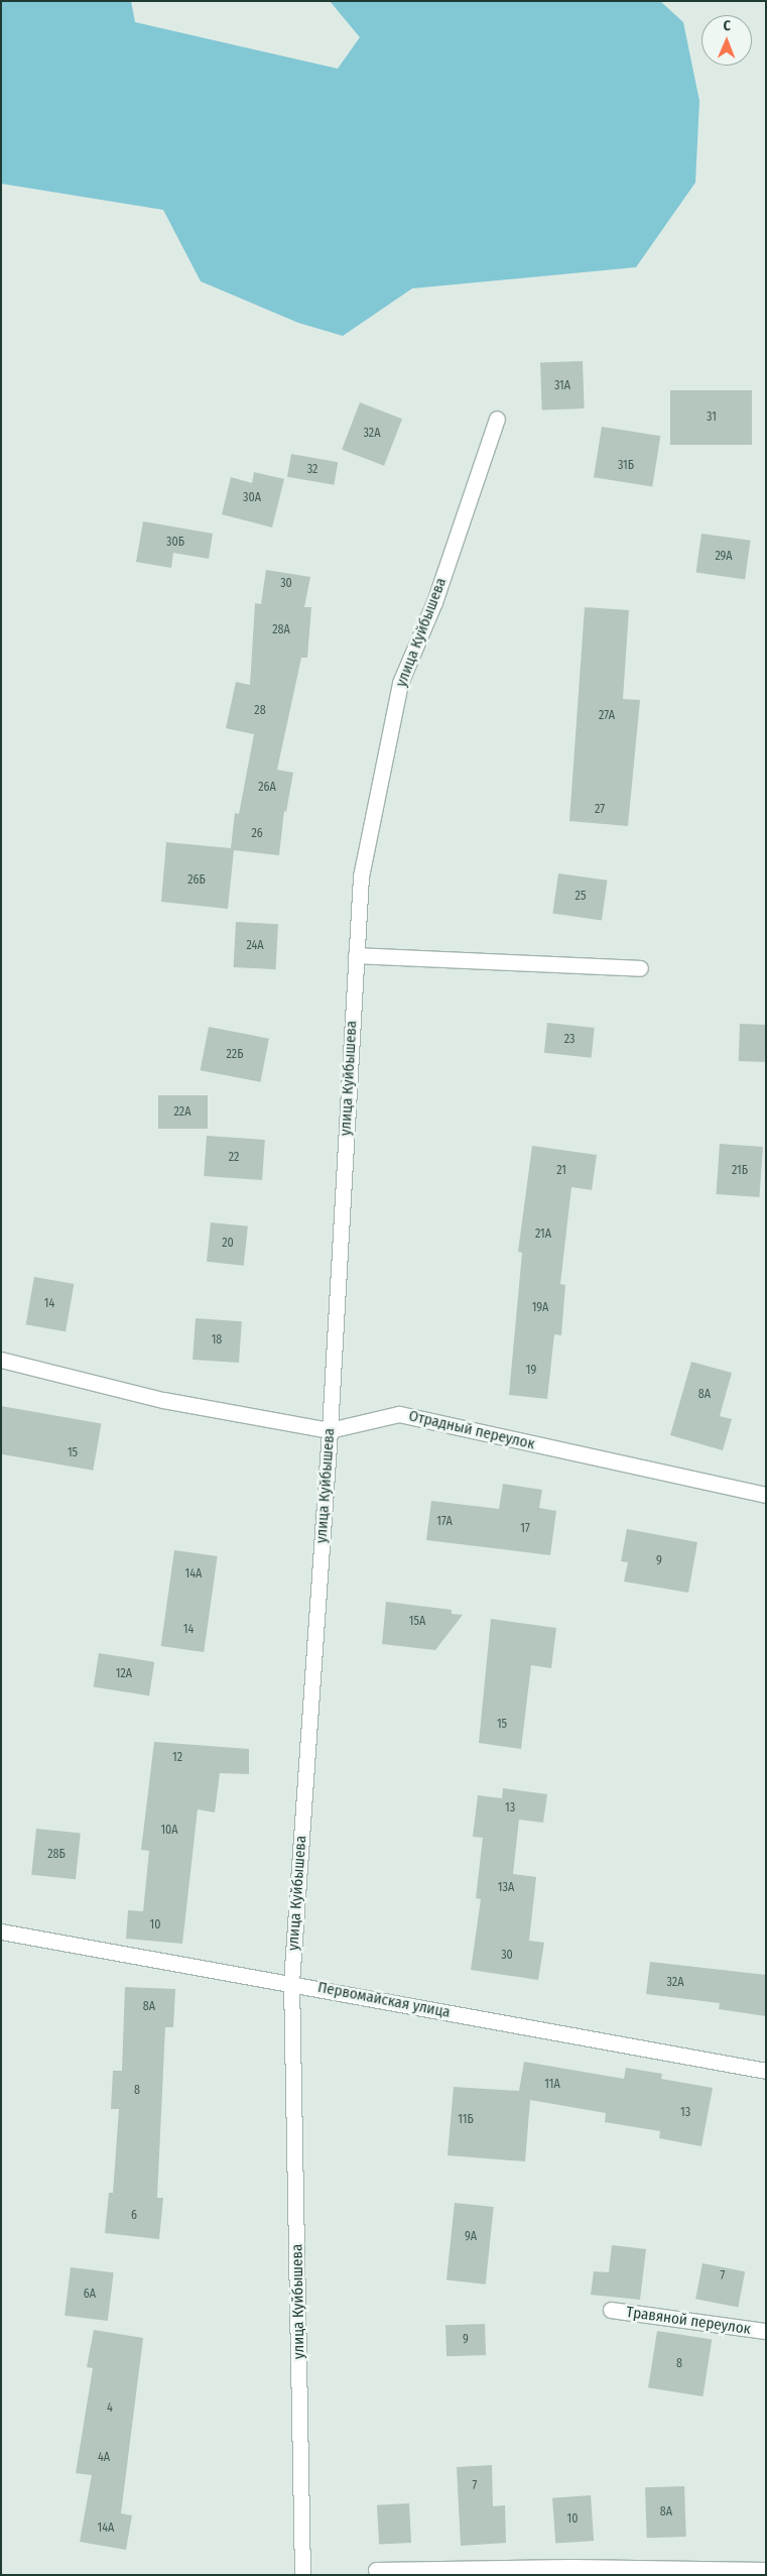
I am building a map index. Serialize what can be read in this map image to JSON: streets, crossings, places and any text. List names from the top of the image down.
{
  "streets": {
    "street": [
      "улица Куйбышева",
      "Отрадный переулок",
      "Первомайская улица",
      "Травяной переулок"
    ]
  },
  "crossings": [
    ["улица Куйбышева", "Отрадный переулок"],
    ["улица Куйбышева", "Первомайская улица"]
  ],
  "house_numbers": [
    "31А",
    "31",
    "32А",
    "31Б",
    "32",
    "30А",
    "30Б",
    "29А",
    "30",
    "28А",
    "28",
    "27А",
    "26А",
    "27",
    "26",
    "26Б",
    "25",
    "24А",
    "23",
    "22Б",
    "22А",
    "22",
    "21",
    "21Б",
    "21А",
    "20",
    "14",
    "19А",
    "18",
    "19",
    "8А",
    "15",
    "17А",
    "17",
    "9",
    "14А",
    "15А",
    "14",
    "12А",
    "15",
    "12",
    "13",
    "10А",
    "28Б",
    "13А",
    "10",
    "30",
    "32А",
    "8А",
    "11А",
    "8",
    "13",
    "11Б",
    "6",
    "9А",
    "7",
    "6А",
    "9",
    "8",
    "4",
    "4А",
    "7",
    "8А",
    "10",
    "14А"
  ],
  "north": "top"
}
